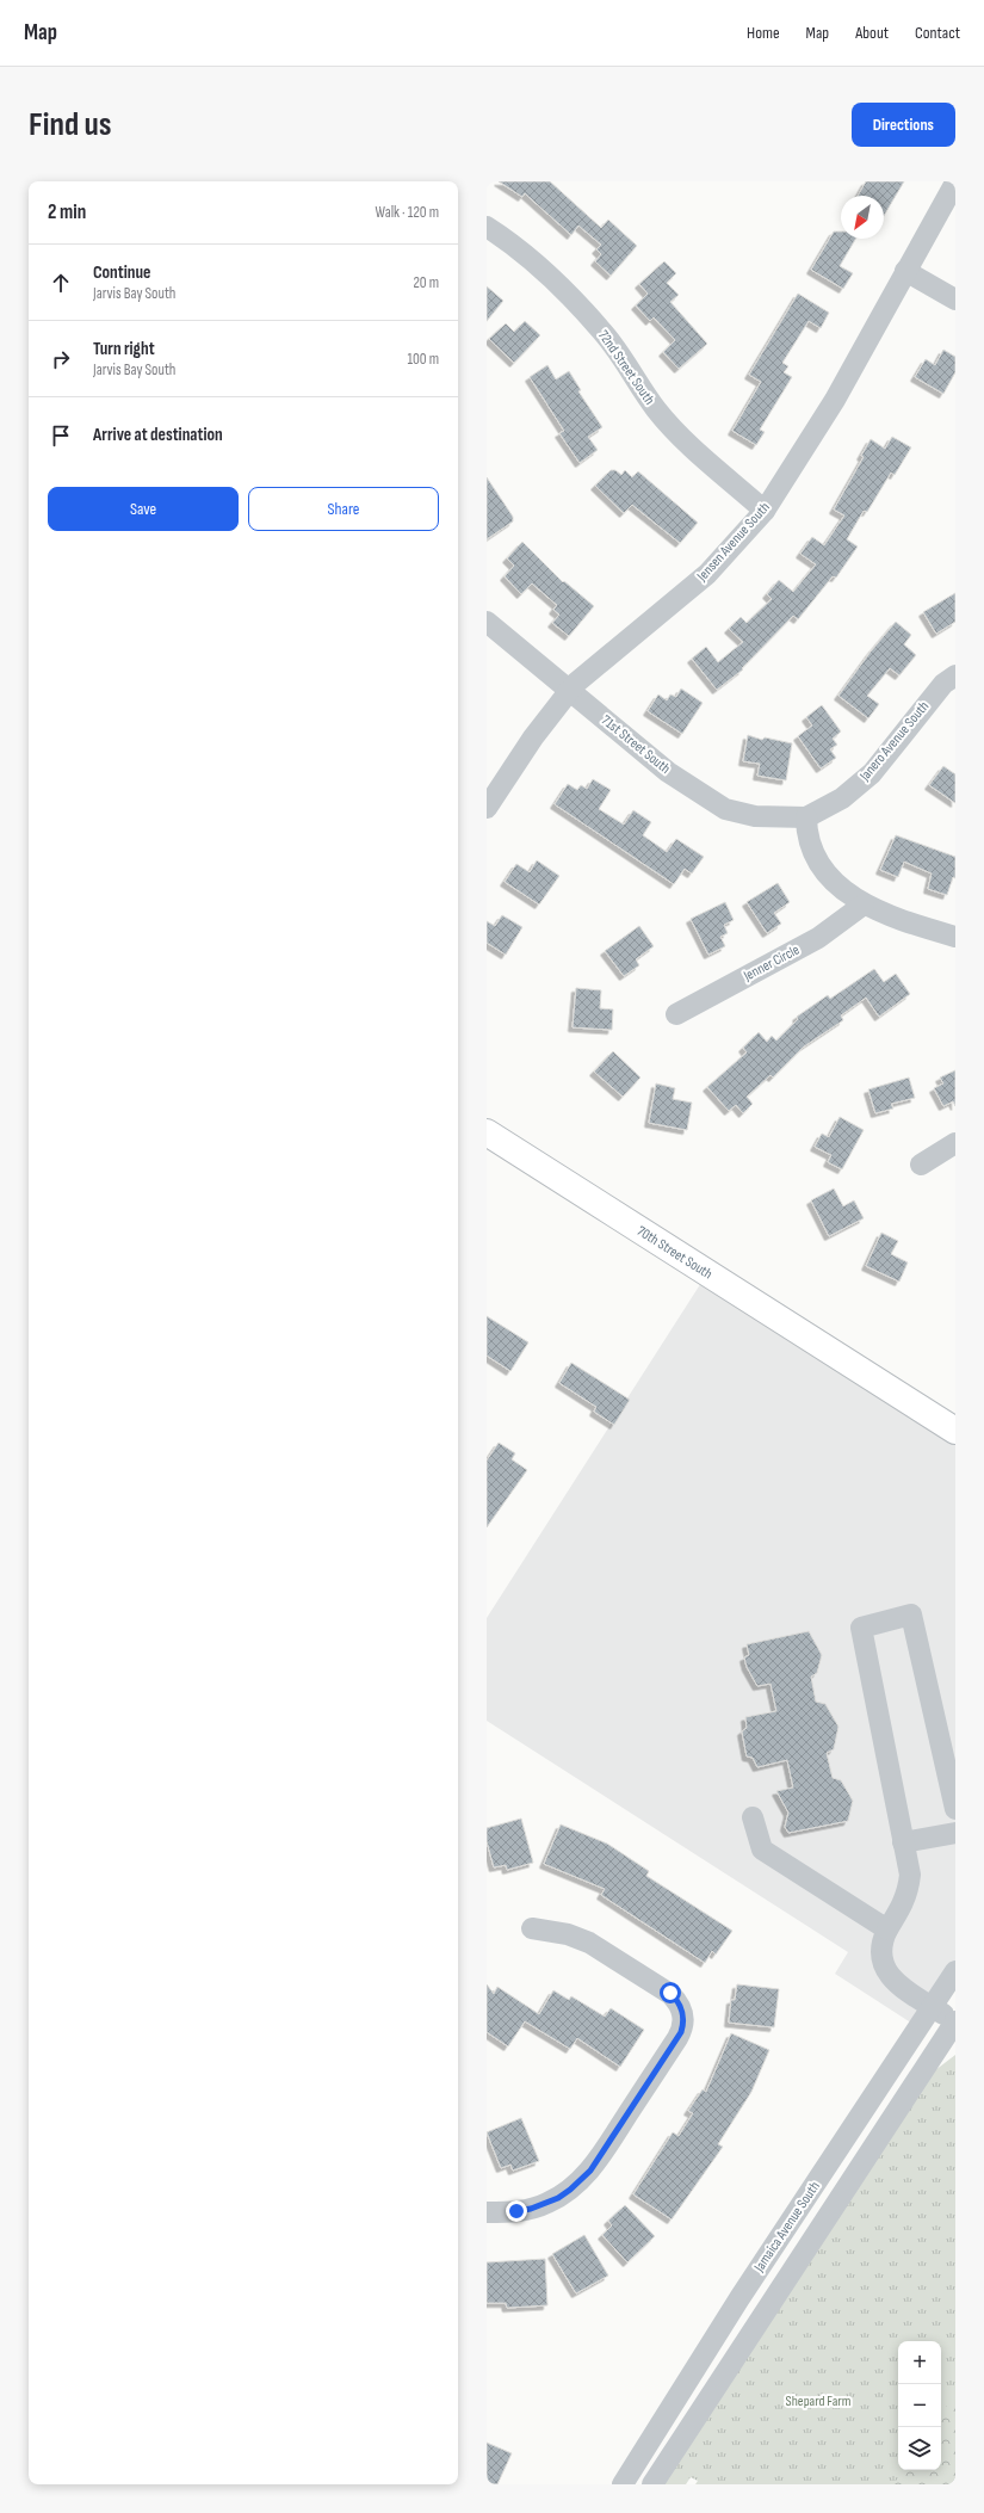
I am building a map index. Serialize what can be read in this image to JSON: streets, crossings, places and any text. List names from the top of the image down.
{
  "streets": {
    "main road": ["70th Street South"],
    "street": [
      "72nd Street South",
      "Jensen Avenue South",
      "Janero Avenue South",
      "71st Street South",
      "Jenner Circle",
      "Jamaica Avenue South"
    ]
  },
  "crossings": [
    ["72nd Street South", "Jensen Avenue South"],
    ["Jensen Avenue South", "71st Street South"],
    ["Janero Avenue South", "71st Street South"]
  ],
  "parks": ["Shepard Farm"],
  "north": "bottom left",
  "page": {
    "header": "Map",
    "nav": [
      "Home",
      "Map",
      "About",
      "Contact"
    ],
    "buttons": [
      "Directions",
      ["Save", "Share"]
    ],
    "title": "Find us",
    "heading": ["2 min", "Walk · 120 m"],
    "list": [
      ["Continue", "Jarvis Bay South", "20 m"],
      ["Turn right", "Jarvis Bay South", "100 m"],
      "Arrive at destination"
    ],
    "map_buttons": ["+", "−"]
  }
}
